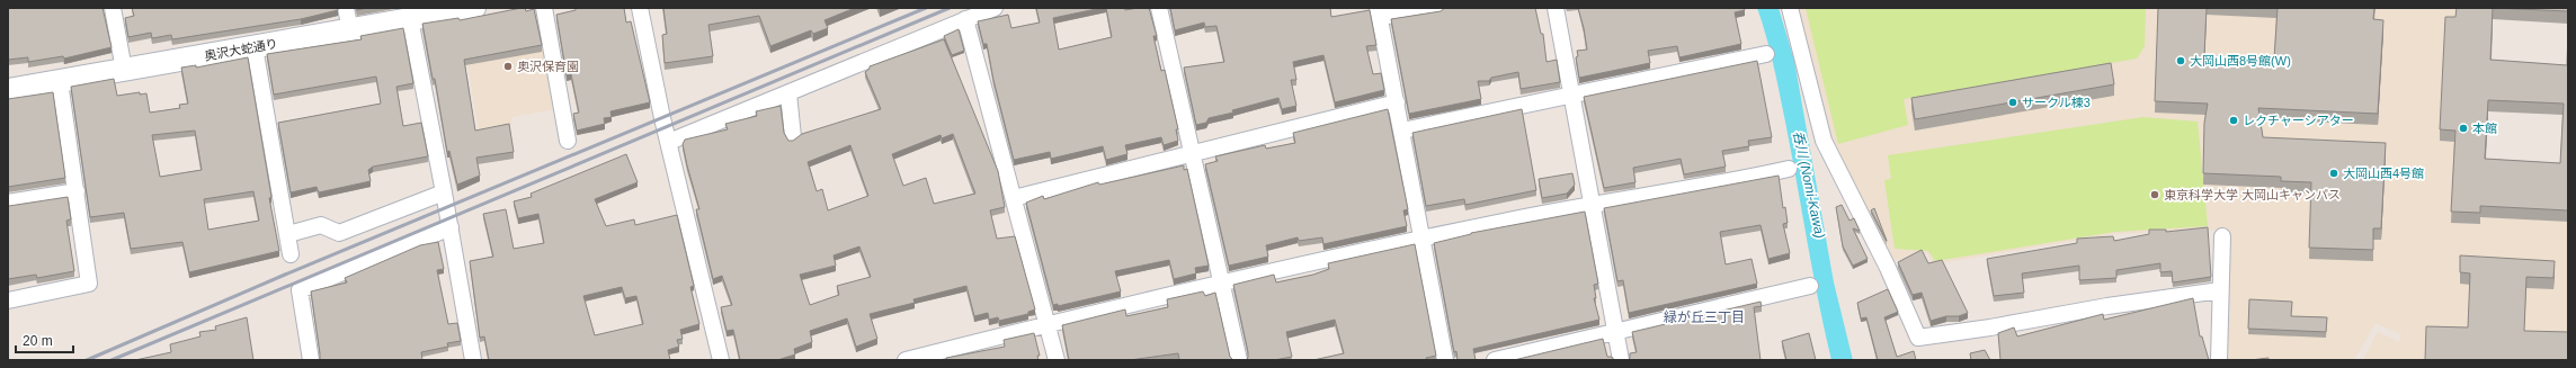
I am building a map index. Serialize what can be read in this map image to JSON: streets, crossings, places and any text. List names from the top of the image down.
{
  "streets": {
    "street": ["奥沢大蛇通り"]
  },
  "districts": ["緑が丘三丁目"],
  "water": ["呑川 (Nomi-Kawa)"],
  "places": [
    "大岡山西8号館(W)",
    "奥沢保育園",
    "サークル棟3",
    "レクチャーシアター",
    "本館",
    "大岡山西4号館",
    "東京科学大学 大岡山キャンパス"
  ],
  "scale_bar": "20 m"
}
